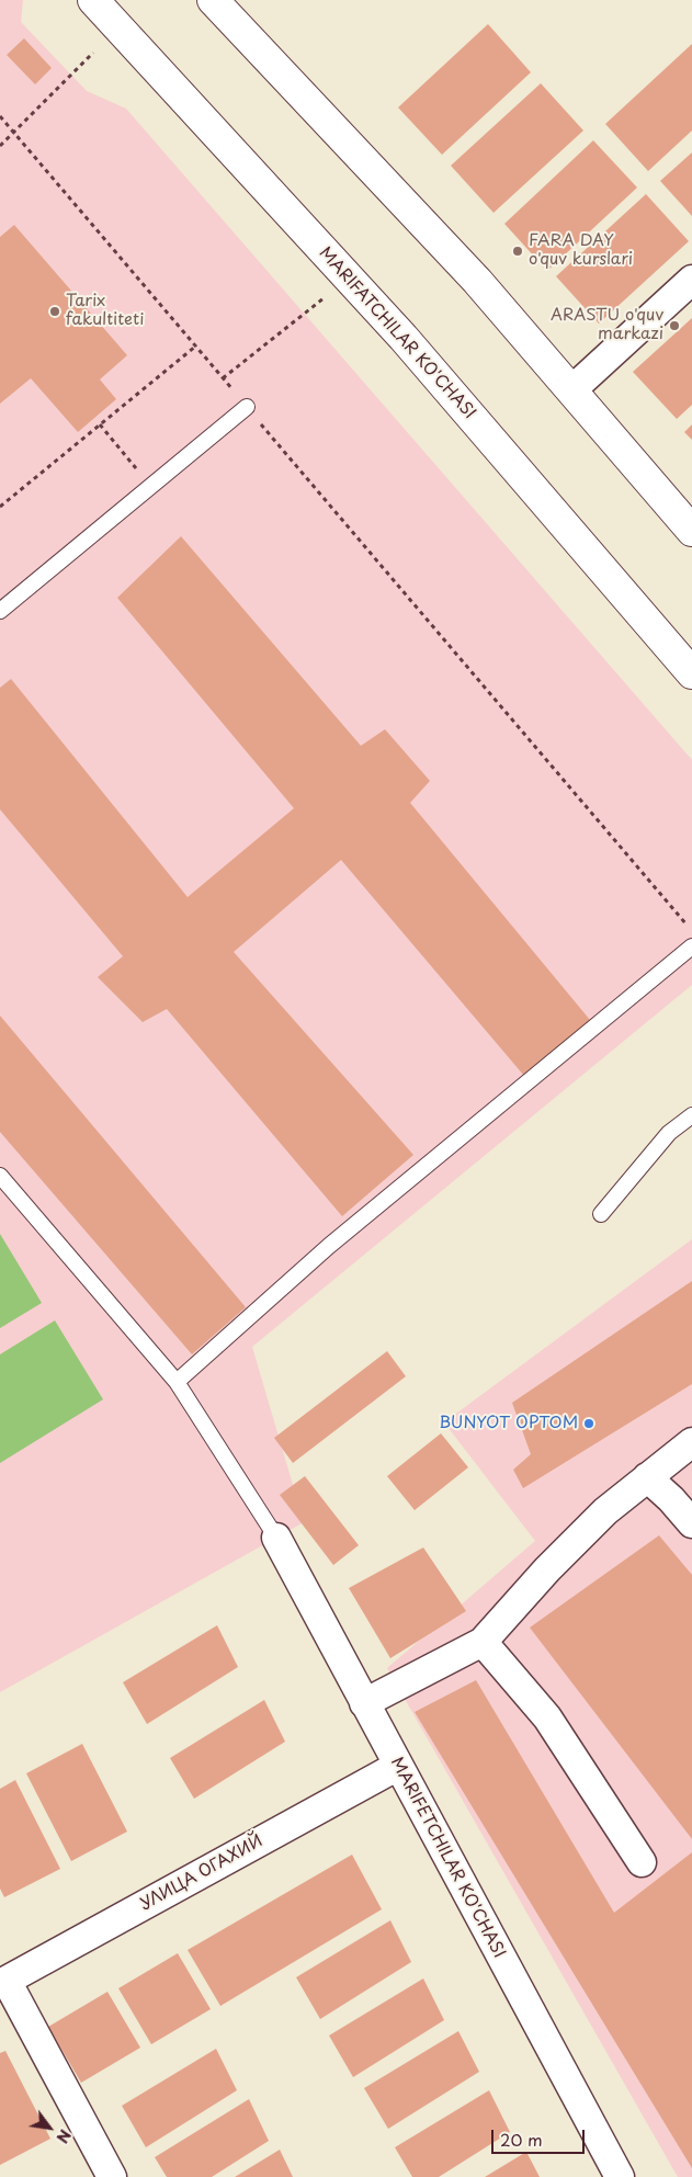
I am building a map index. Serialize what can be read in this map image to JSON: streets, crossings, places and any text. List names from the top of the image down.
{
  "streets": {
    "street": ["MARIFATCHILAR KO'CHASI", "MARIFETCHILAR KO'CHASI", "УЛИЦА ОГАХИЙ"]
  },
  "crossings": [
    ["MARIFETCHILAR KO'CHASI", "УЛИЦА ОГАХИЙ"]
  ],
  "places": [
    "FARA DAY o'quv kurslari",
    "Tarix fakultiteti",
    "ARASTU o'quv markazi",
    "BUNYOT OPTOM"
  ],
  "scale_bar": "20 m",
  "north": "bottom right"
}
